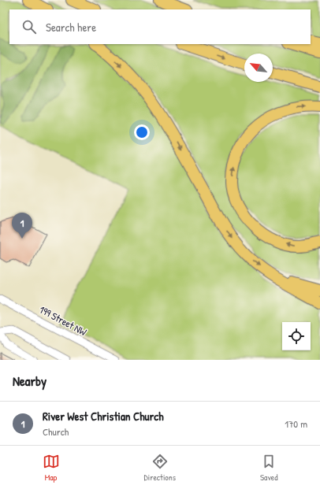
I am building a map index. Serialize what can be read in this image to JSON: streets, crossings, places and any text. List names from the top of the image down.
{
  "streets": {
    "street": ["199 Street NW"]
  },
  "north": "top left",
  "page": {
    "search": "Search here",
    "pins": "1",
    "heading": "Nearby",
    "list": [
      {
        "mark": "1",
        "name": "River West Christian Church",
        "note": "Church",
        "value": "170 m"
      }
    ],
    "nav": ["Map", "Directions", "Saved"]
  }
}
